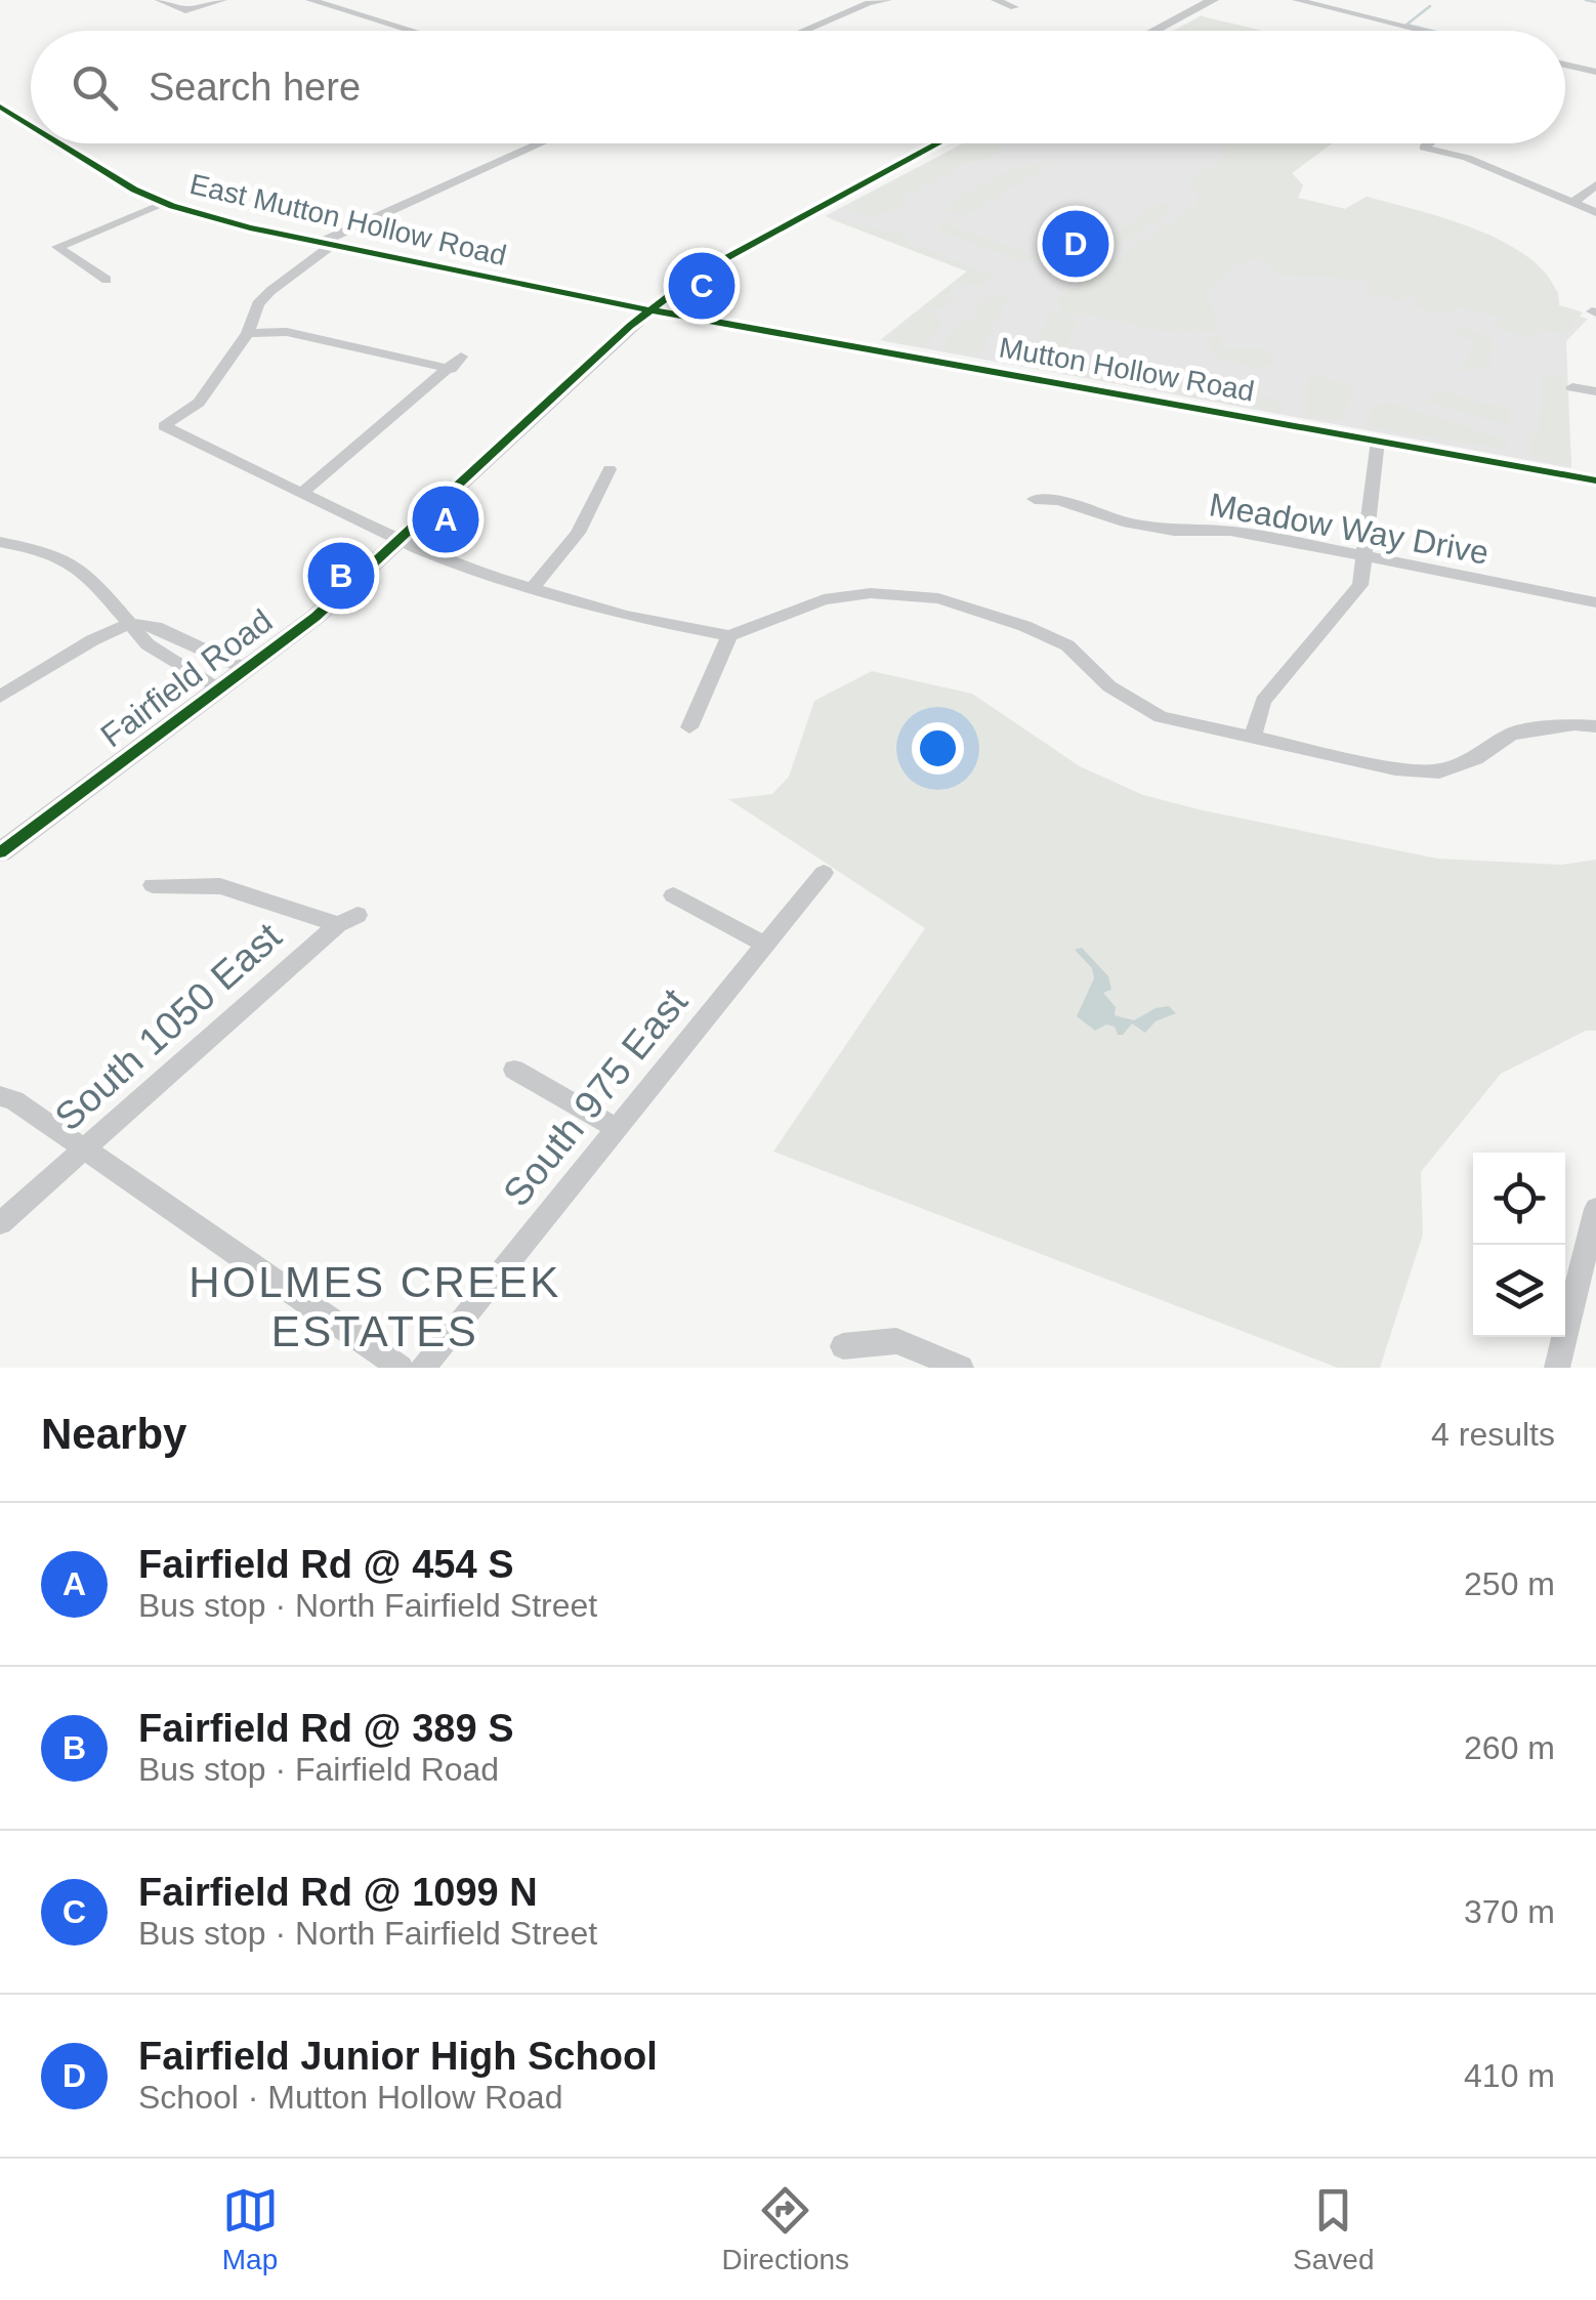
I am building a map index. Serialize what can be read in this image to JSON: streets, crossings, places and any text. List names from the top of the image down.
{
  "streets": {
    "street": [
      "East Mutton Hollow Road",
      "Mutton Hollow Road",
      "Meadow Way Drive",
      "Fairfield Road",
      "South 1050 East",
      "South 975 East"
    ]
  },
  "crossings": [
    ["East Mutton Hollow Road", "Mutton Hollow Road"],
    ["East Mutton Hollow Road", "Fairfield Road"],
    ["Mutton Hollow Road", "Fairfield Road"]
  ],
  "districts": ["HOLMES CREEK ESTATES"],
  "page": {
    "search": "Search here",
    "pins": [
      "D",
      "C",
      "A",
      "B"
    ],
    "heading": ["Nearby", "4 results"],
    "list": [
      {
        "mark": "A",
        "name": "Fairfield Rd @ 454 S",
        "note": "Bus stop · North Fairfield Street",
        "value": "250 m"
      },
      {
        "mark": "B",
        "name": "Fairfield Rd @ 389 S",
        "note": "Bus stop · Fairfield Road",
        "value": "260 m"
      },
      {
        "mark": "C",
        "name": "Fairfield Rd @ 1099 N",
        "note": "Bus stop · North Fairfield Street",
        "value": "370 m"
      },
      {
        "mark": "D",
        "name": "Fairfield Junior High School",
        "note": "School · Mutton Hollow Road",
        "value": "410 m"
      }
    ],
    "nav": ["Map", "Directions", "Saved"]
  }
}
